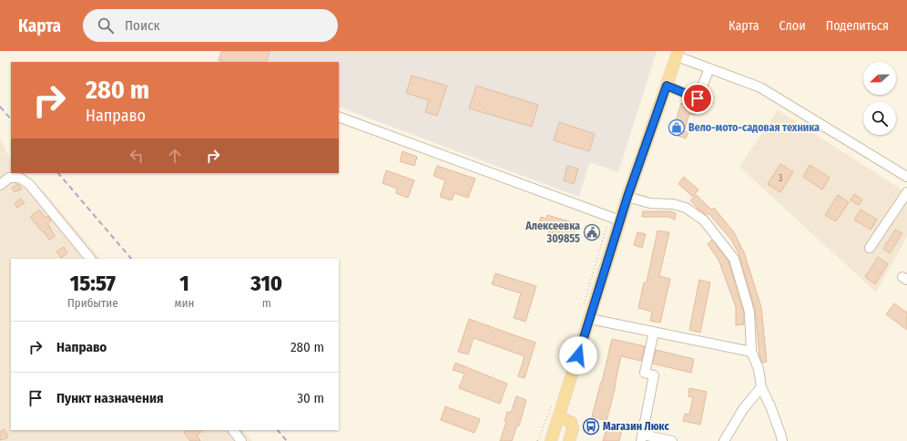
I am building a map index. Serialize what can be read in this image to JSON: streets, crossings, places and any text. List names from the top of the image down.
{
  "places": {
    "shop": ["Вело-мото-садовая техника"],
    "public building": ["Алексеевка 309855"],
    "bus stop": ["Магазин Люкс"]
  },
  "house_numbers": ["3"],
  "north": "left",
  "page": {
    "header": "Карта",
    "search": "Поиск",
    "nav": ["Карта", "Слои", "Поделиться"],
    "turn": ["280 m", "Направо"],
    "eta": [
      "15:57",
      "Прибытие",
      "1",
      "мин",
      "310",
      "m"
    ],
    "list": [
      {
        "name": "Направо",
        "value": "280 m"
      },
      {
        "name": "Пункт назначения",
        "value": "30 m"
      }
    ]
  }
}
